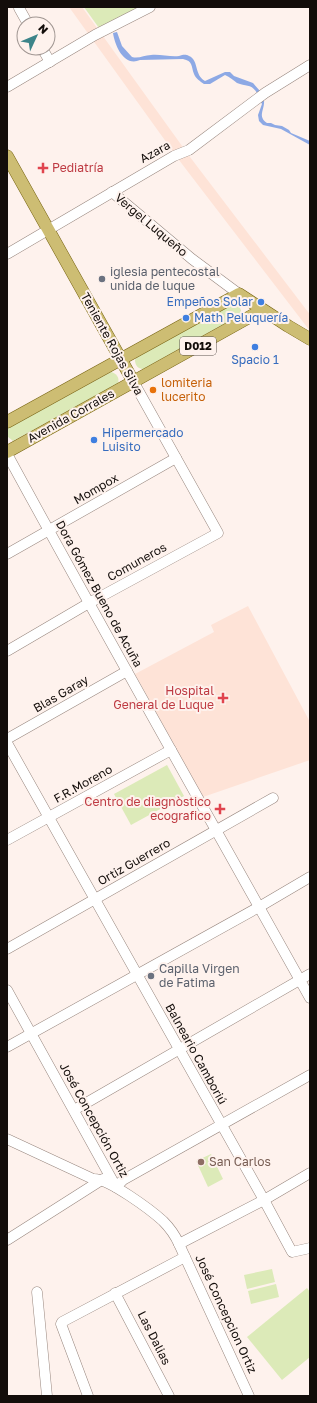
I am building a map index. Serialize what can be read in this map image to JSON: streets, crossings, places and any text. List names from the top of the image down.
{
  "streets": {
    "main road": [
      "Vergel Luqueño",
      "Teniente Rojas Silva",
      "D012",
      "Avenida Corrales"
    ],
    "street": [
      "Azara",
      "Mompox",
      "Comuneros",
      "Dora Gómez Bueno de Acuña",
      "Blas Garay",
      "F.R.Moreno",
      "Ortiz Guerrero",
      "Balneario Camboriú",
      "José Concepción Ortiz",
      "José Concepcion Ortiz",
      "Las Dalias"
    ]
  },
  "crossings": [
    ["Azara", "Vergel Luqueño"],
    ["Azara", "Teniente Rojas Silva"],
    ["Vergel Luqueño", "D012"],
    ["Vergel Luqueño", "Avenida Corrales"],
    ["Teniente Rojas Silva", "D012"],
    ["Teniente Rojas Silva", "Avenida Corrales"],
    ["Teniente Rojas Silva", "Mompox"],
    ["Teniente Rojas Silva", "Comuneros"],
    ["Avenida Corrales", "Dora Gómez Bueno de Acuña"],
    ["Mompox", "Dora Gómez Bueno de Acuña"],
    ["Comuneros", "Dora Gómez Bueno de Acuña"],
    ["Dora Gómez Bueno de Acuña", "Blas Garay"],
    ["Dora Gómez Bueno de Acuña", "F.R.Moreno"],
    ["Dora Gómez Bueno de Acuña", "Ortiz Guerrero"],
    ["F.R.Moreno", "Balneario Camboriú"],
    ["Ortiz Guerrero", "Balneario Camboriú"],
    ["José Concepción Ortiz", "José Concepcion Ortiz"]
  ],
  "places": {
    "health": ["Pediatría", "Hospital General de Luque", "Centro de diagnòstico ecografico"],
    "other": [
      "iglesia pentecostal unida de luque",
      "Empeños Solar",
      "Math Peluquería",
      "Spacio 1",
      "lomiteria lucerito",
      "Hipermercado Luisito",
      "Capilla Virgen de Fatima",
      "San Carlos"
    ]
  },
  "north": "top right"
}
